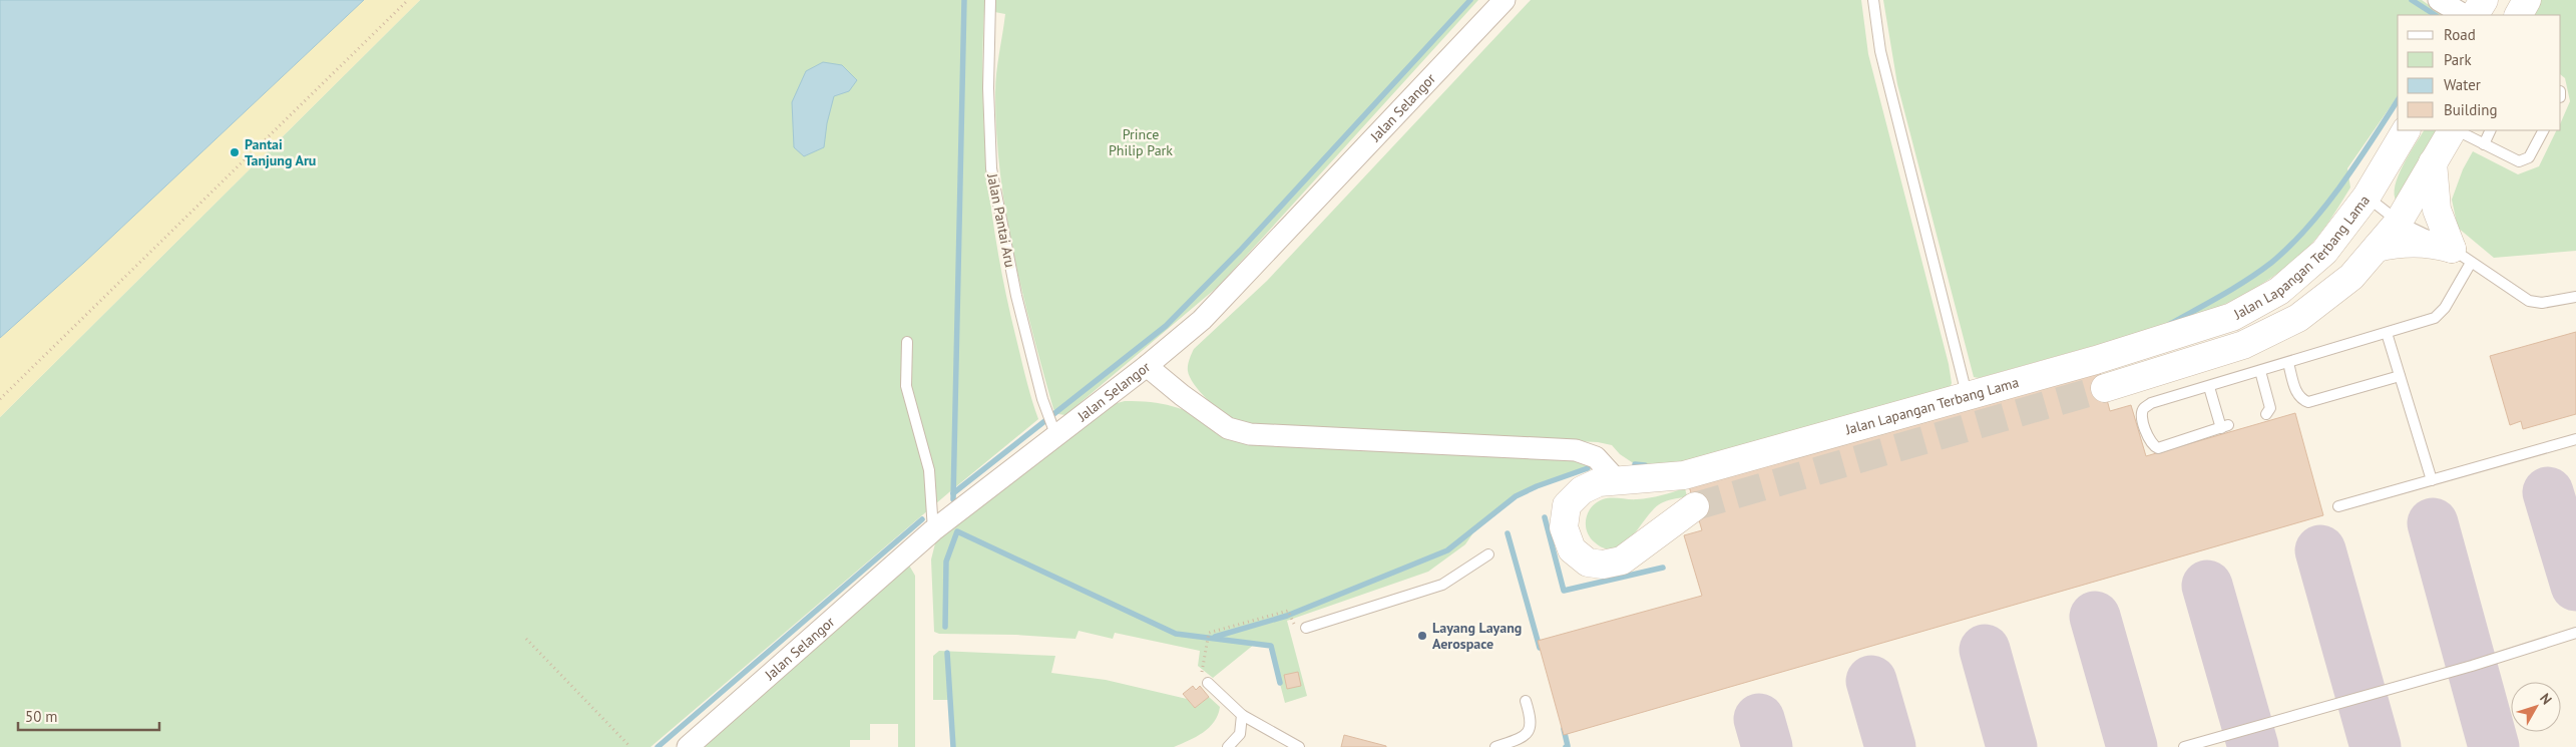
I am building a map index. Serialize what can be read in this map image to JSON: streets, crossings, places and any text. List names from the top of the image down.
{
  "streets": {
    "main road": ["Jalan Lapangan Terbang Lama"],
    "street": ["Jalan Selangor"],
    "lane": ["Jalan Pantai Aru"]
  },
  "crossings": [
    ["Jalan Selangor", "Jalan Pantai Aru"]
  ],
  "parks": ["Prince Philip Park"],
  "places": ["Pantai Tanjung Aru", "Layang Layang Aerospace"],
  "legend": [
    "Road",
    "Park",
    "Water",
    "Building"
  ],
  "scale_bar": "50 m",
  "north": "top right"
}
